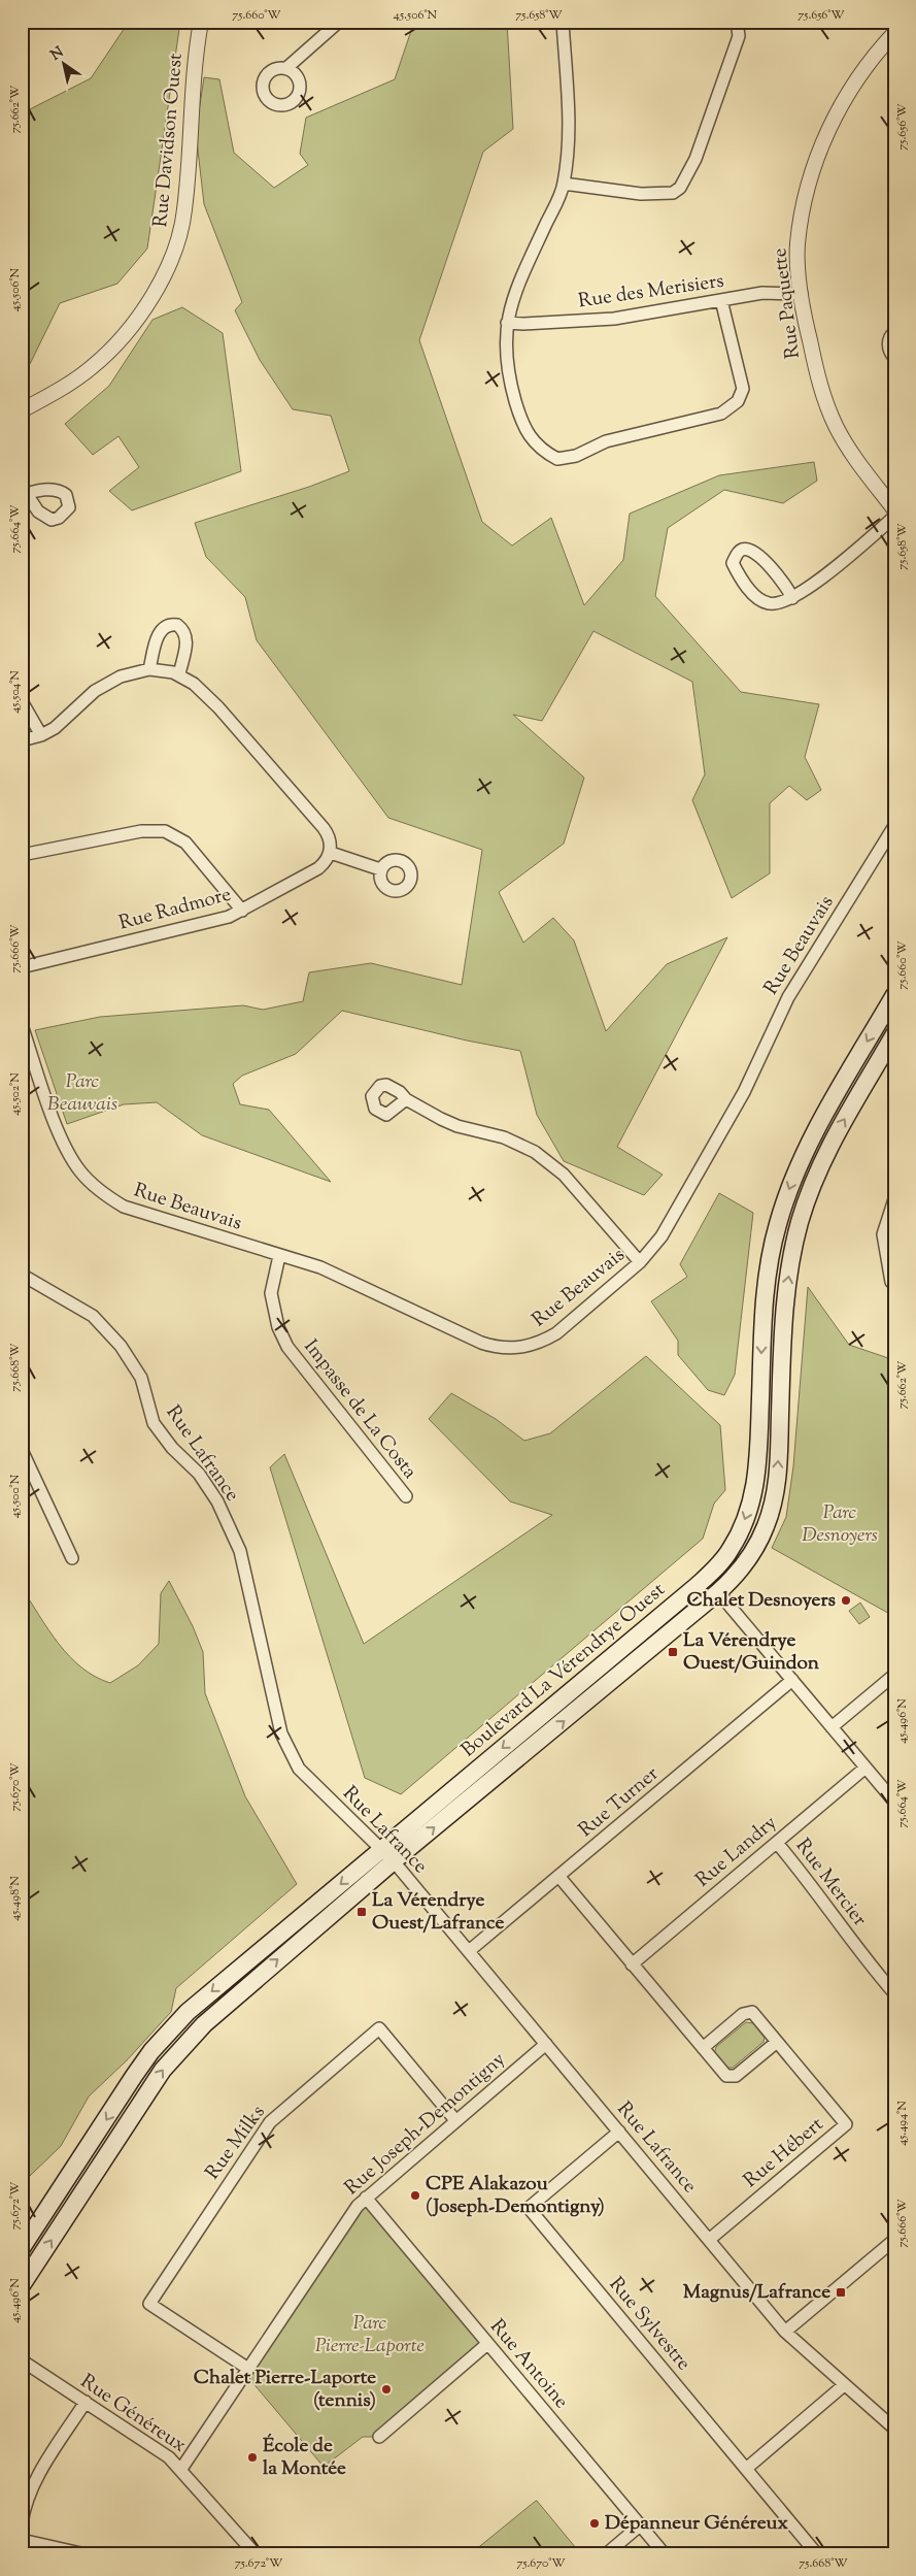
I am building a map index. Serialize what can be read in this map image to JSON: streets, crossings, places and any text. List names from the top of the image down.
{
  "streets": {
    "main road": ["Boulevard La Vérendrye Ouest"],
    "street": [
      "Rue Davidson Ouest",
      "Rue des Merisiers",
      "Rue Paquette",
      "Rue Radmore",
      "Rue Beauvais",
      "Impasse de La Costa",
      "Rue Lafrance",
      "Rue Turner",
      "Rue Landry",
      "Rue Mercier",
      "Rue Joseph-Demontigny",
      "Rue Milks",
      "Rue Hébert",
      "Rue Sylvestre",
      "Rue Antoine",
      "Rue Généreux"
    ]
  },
  "crossings": [
    ["Rue des Merisiers", "Rue Paquette"],
    ["Rue Beauvais", "Impasse de La Costa"],
    ["Rue Lafrance", "Boulevard La Vérendrye Ouest"],
    ["Rue Lafrance", "Rue Turner"],
    ["Rue Lafrance", "Rue Joseph-Demontigny"],
    ["Rue Lafrance", "Rue Hébert"],
    ["Rue Lafrance", "Rue Sylvestre"],
    ["Rue Landry", "Rue Mercier"],
    ["Rue Joseph-Demontigny", "Rue Milks"],
    ["Rue Joseph-Demontigny", "Rue Antoine"],
    ["Rue Joseph-Demontigny", "Rue Généreux"]
  ],
  "parks": ["Parc Beauvais", "Parc Desnoyers", "Parc Pierre-Laporte"],
  "places": {
    "other": [
      "Chalet Desnoyers",
      "CPE Alakazou (Joseph-Demontigny)",
      "Chalet Pierre-Laporte (tennis)",
      "École de la Montée",
      "Dépanneur Généreux"
    ],
    "transit": ["La Vérendrye Ouest/Guindon", "La Vérendrye Ouest/Lafrance", "Magnus/Lafrance"]
  },
  "north": "top left",
  "coordinates": [
    "75.660°W",
    "45.506°N",
    "75.658°W",
    "75.656°W",
    "75.662°W",
    "75.664°W",
    "45.504°N",
    "75.666°W",
    "45.502°N",
    "75.668°W",
    "45.500°N",
    "45.496°N",
    "75.670°W",
    "45.498°N",
    "45.494°N",
    "75.672°W"
  ]
}
